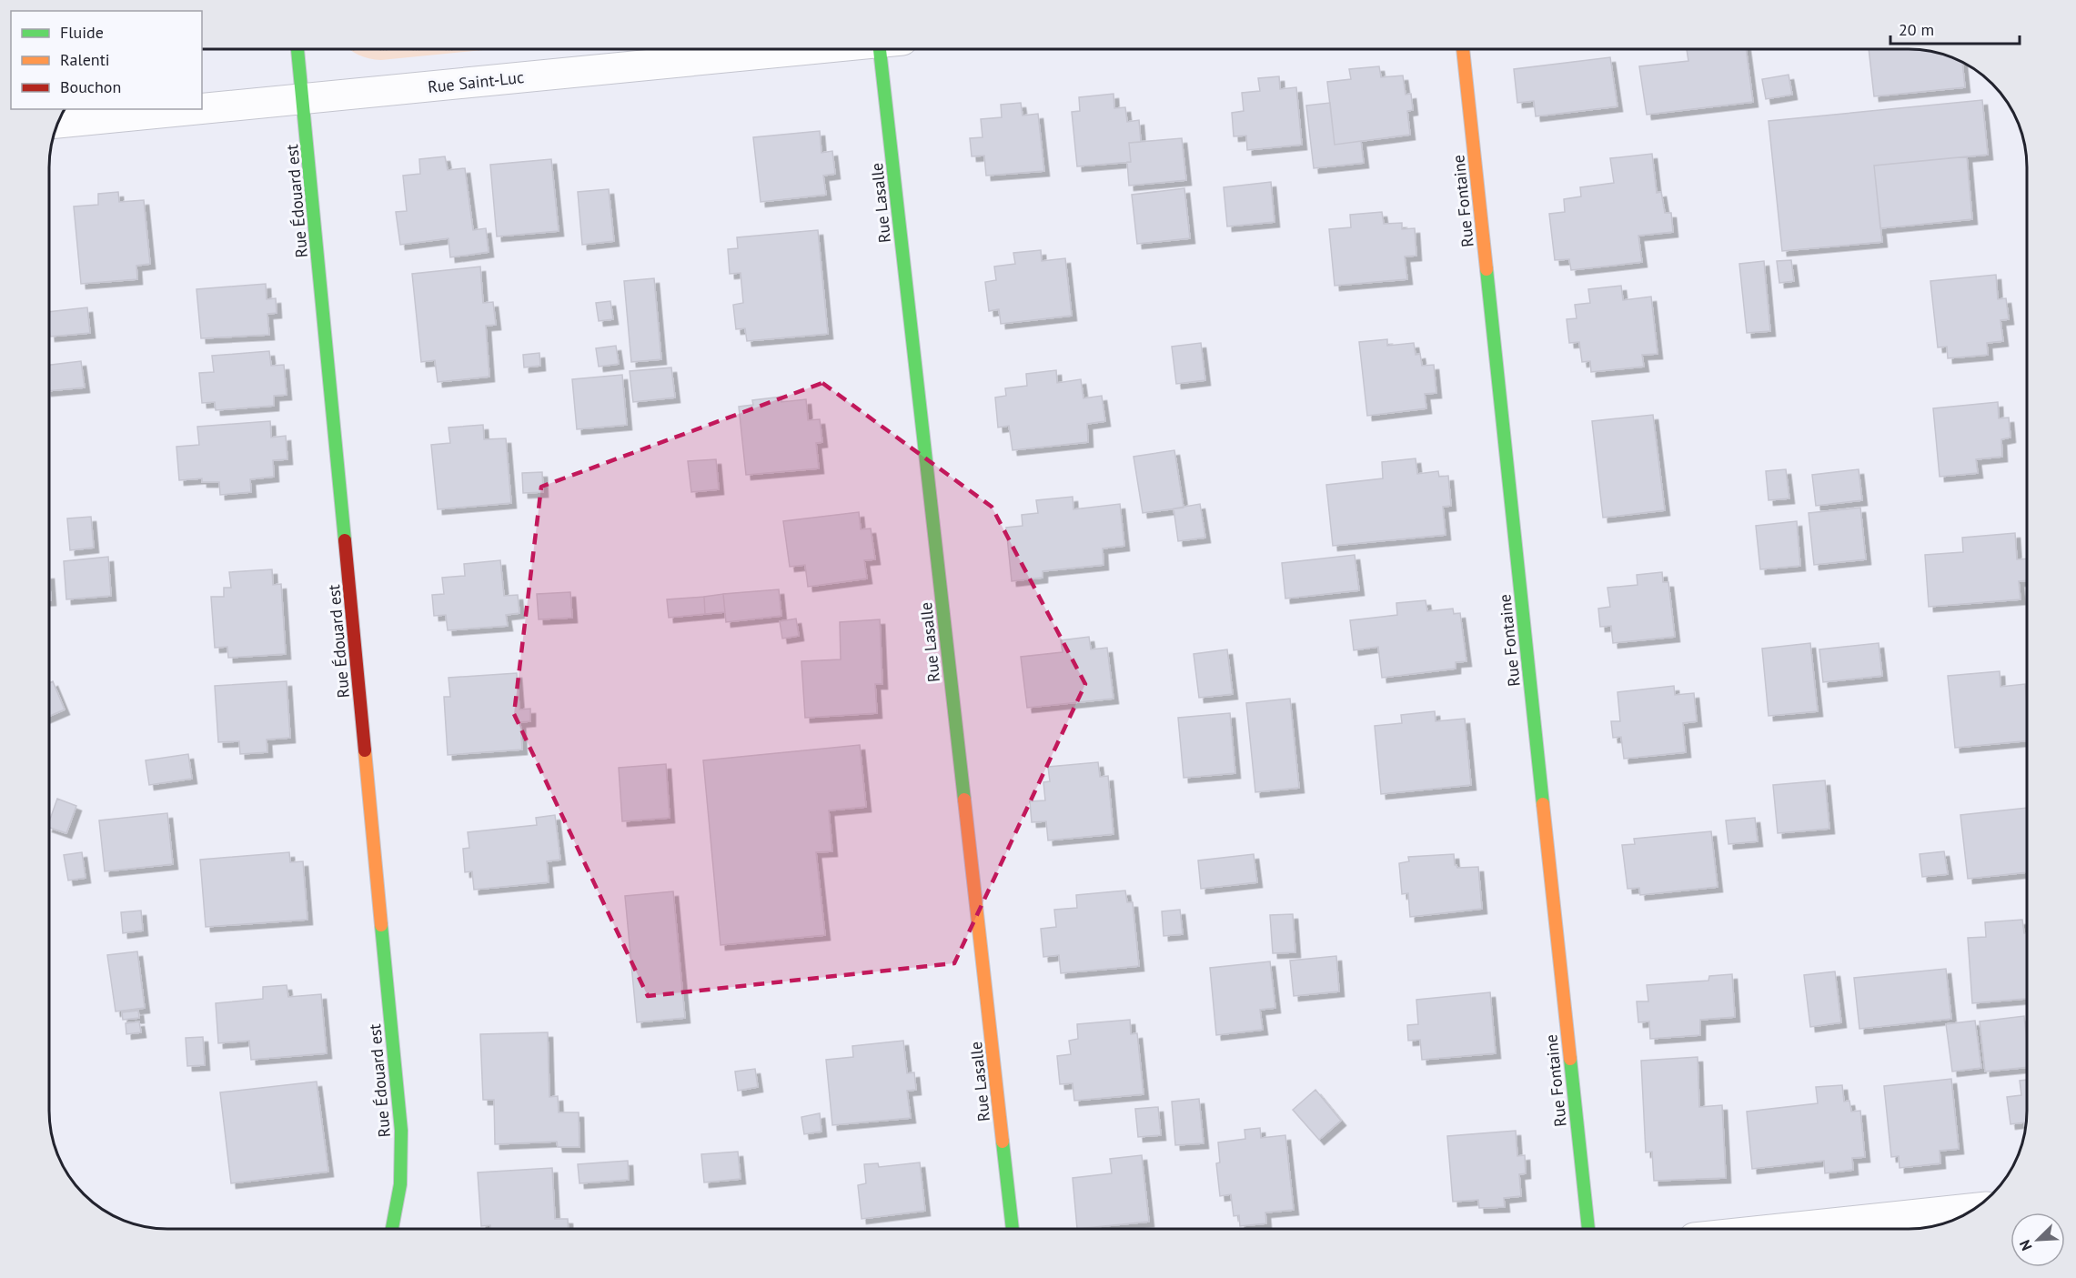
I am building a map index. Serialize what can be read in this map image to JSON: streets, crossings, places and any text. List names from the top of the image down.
{
  "streets": {
    "street": [
      "Rue Saint-Luc",
      "Rue Édouard est",
      "Rue Fontaine",
      "Rue Lasalle"
    ]
  },
  "crossings": [
    ["Rue Saint-Luc", "Rue Édouard est"]
  ],
  "legend": ["Fluide", "Ralenti", "Bouchon"],
  "scale_bar": "20 m",
  "north": "bottom left"
}
